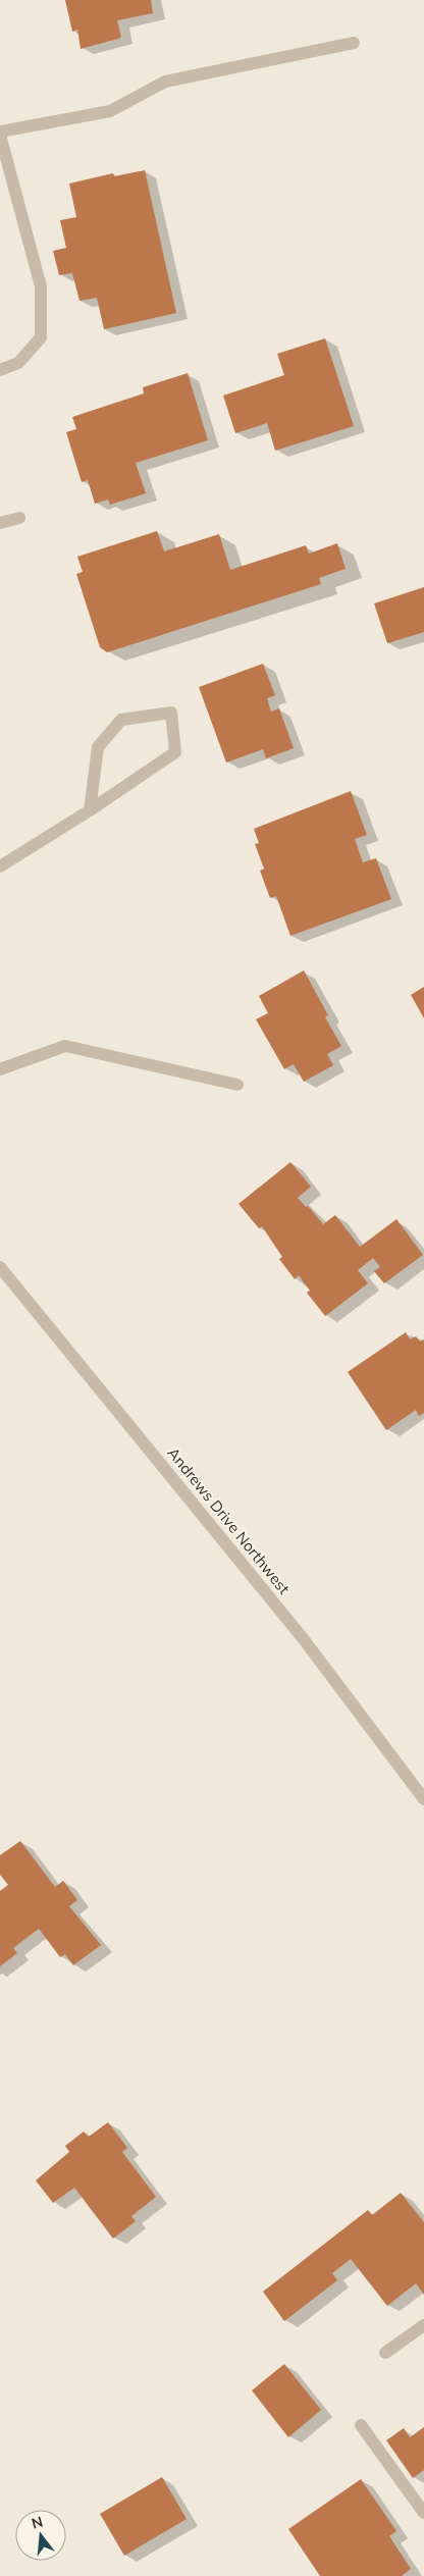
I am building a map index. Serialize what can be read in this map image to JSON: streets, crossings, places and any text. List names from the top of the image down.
{
  "streets": {
    "street": ["Andrews Drive Northwest"]
  },
  "north": "top"
}
